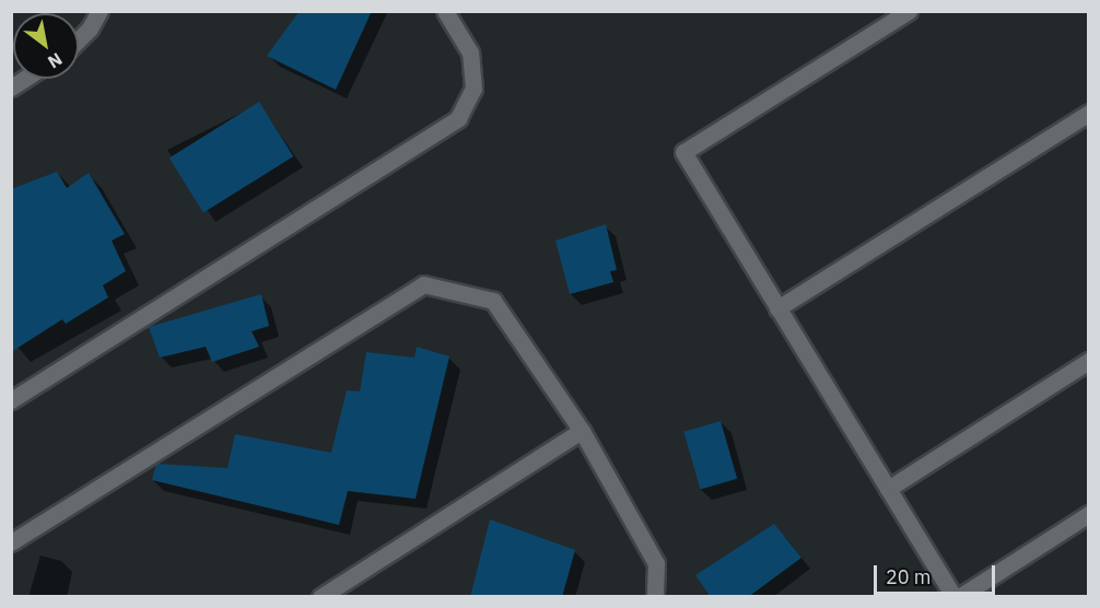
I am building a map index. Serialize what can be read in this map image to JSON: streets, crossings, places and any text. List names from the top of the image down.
{
  "scale_bar": "20 m",
  "north": "bottom right"
}
